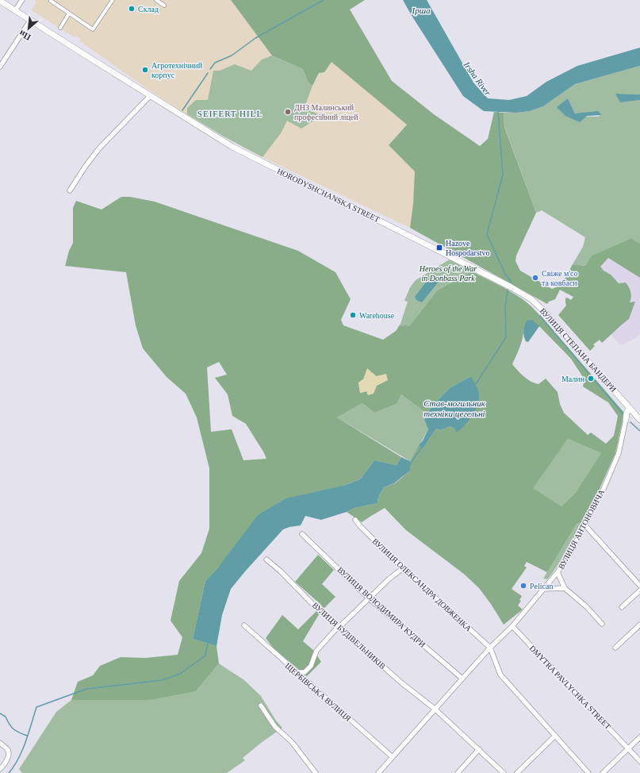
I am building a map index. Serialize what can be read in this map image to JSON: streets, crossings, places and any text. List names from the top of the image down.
{
  "streets": {
    "street": [
      "HORODYSHCHANSKA STREET",
      "ВУЛИЦЯ СТЕПАНА БАНДЕРИ",
      "ВУЛИЦЯ АНТОНОВИЧА",
      "ВУЛИЦЯ ОЛЕКСАНДРА ДОВЖЕНКА",
      "ВУЛИЦЯ ВОЛОДИМИРА КУДРИ",
      "ВУЛИЦЯ БУДІВЕЛЬНИКІВ",
      "DMYTRA PAVLYCHKA STREET",
      "ЩЕРБІВСЬКА ВУЛИЦЯ"
    ]
  },
  "crossings": [
    ["HORODYSHCHANSKA STREET", "ВУЛИЦЯ СТЕПАНА БАНДЕРИ"],
    ["ВУЛИЦЯ АНТОНОВИЧА", "ВУЛИЦЯ ОЛЕКСАНДРА ДОВЖЕНКА"],
    ["ВУЛИЦЯ АНТОНОВИЧА", "ВУЛИЦЯ ВОЛОДИМИРА КУДРИ"],
    ["ВУЛИЦЯ АНТОНОВИЧА", "ВУЛИЦЯ БУДІВЕЛЬНИКІВ"],
    ["ВУЛИЦЯ АНТОНОВИЧА", "DMYTRA PAVLYCHKA STREET"],
    ["ВУЛИЦЯ АНТОНОВИЧА", "ЩЕРБІВСЬКА ВУЛИЦЯ"]
  ],
  "districts": ["SEIFERT HILL"],
  "water": ["Ірша", "Irsha River", "Став-могильник техніки цегельні"],
  "parks": ["Heroes of the War in Donbass Park"],
  "places": {
    "other": [
      "Склад",
      "Агротехнічний корпус",
      "ДНЗ Малинський професійний ліцей",
      "Свіже м'со та ковбаси",
      "Warehouse",
      "Малин",
      "Pelican"
    ],
    "transit": ["Hazove Hospodarstvo"]
  },
  "north": "bottom left"
}
